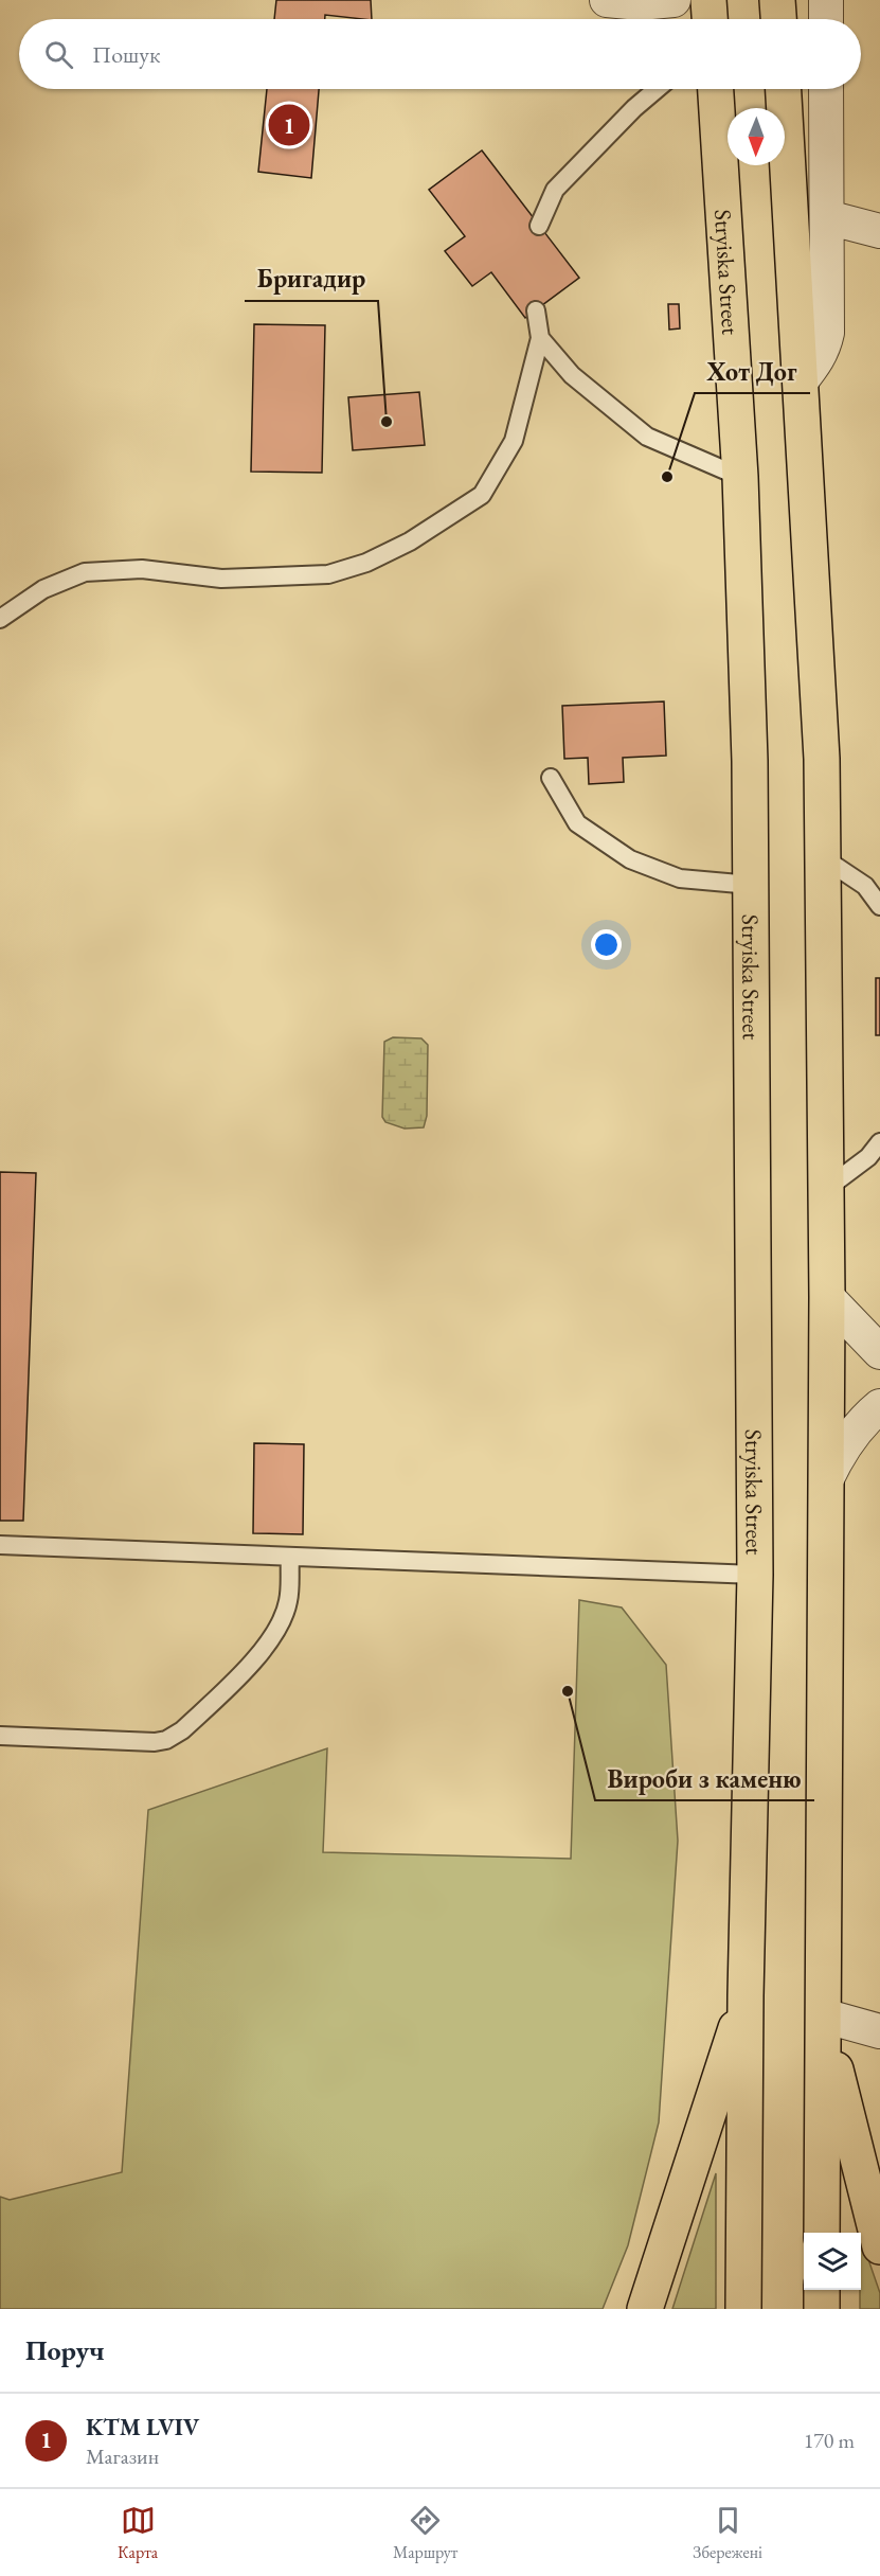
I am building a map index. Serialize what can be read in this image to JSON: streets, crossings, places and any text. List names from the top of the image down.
{
  "streets": {
    "highway": ["Stryiska Street"]
  },
  "places": ["Бригадир", "Хот Дог", "Вироби з каменю"],
  "north": "bottom",
  "page": {
    "search": "Пошук",
    "pins": "1",
    "heading": "Поруч",
    "list": [
      {
        "mark": "1",
        "name": "KTM LVIV",
        "note": "Магазин",
        "value": "170 m"
      }
    ],
    "nav": ["Карта", "Маршрут", "Збережені"]
  }
}
